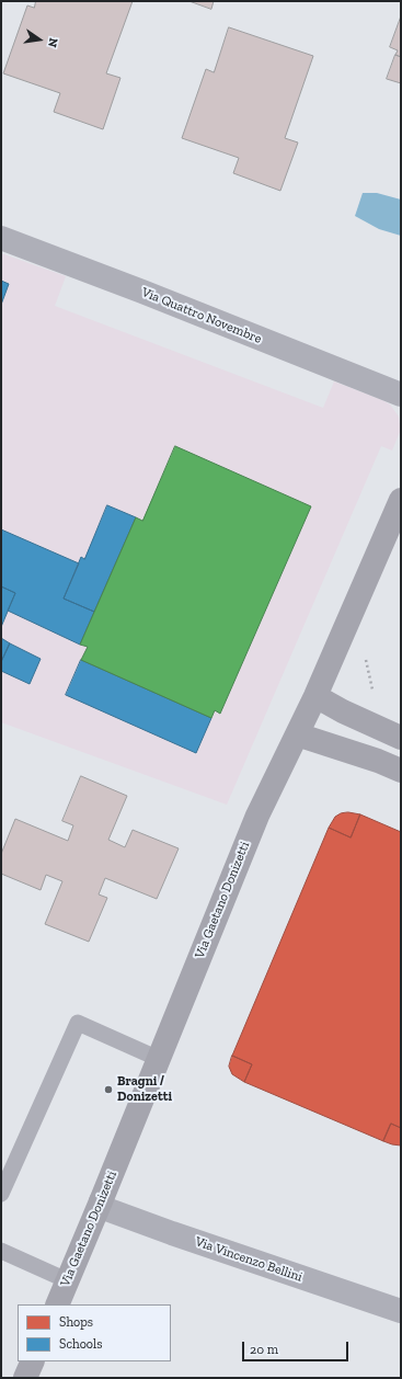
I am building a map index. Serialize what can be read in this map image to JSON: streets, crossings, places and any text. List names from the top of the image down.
{
  "streets": {
    "street": ["Via Quattro Novembre", "Via Gaetano Donizetti", "Via Vincenzo Bellini"]
  },
  "crossings": [
    ["Via Gaetano Donizetti", "Via Vincenzo Bellini"]
  ],
  "places": ["Bragni / Donizetti"],
  "legend": ["Shops", "Schools"],
  "scale_bar": "20 m",
  "north": "right"
}
